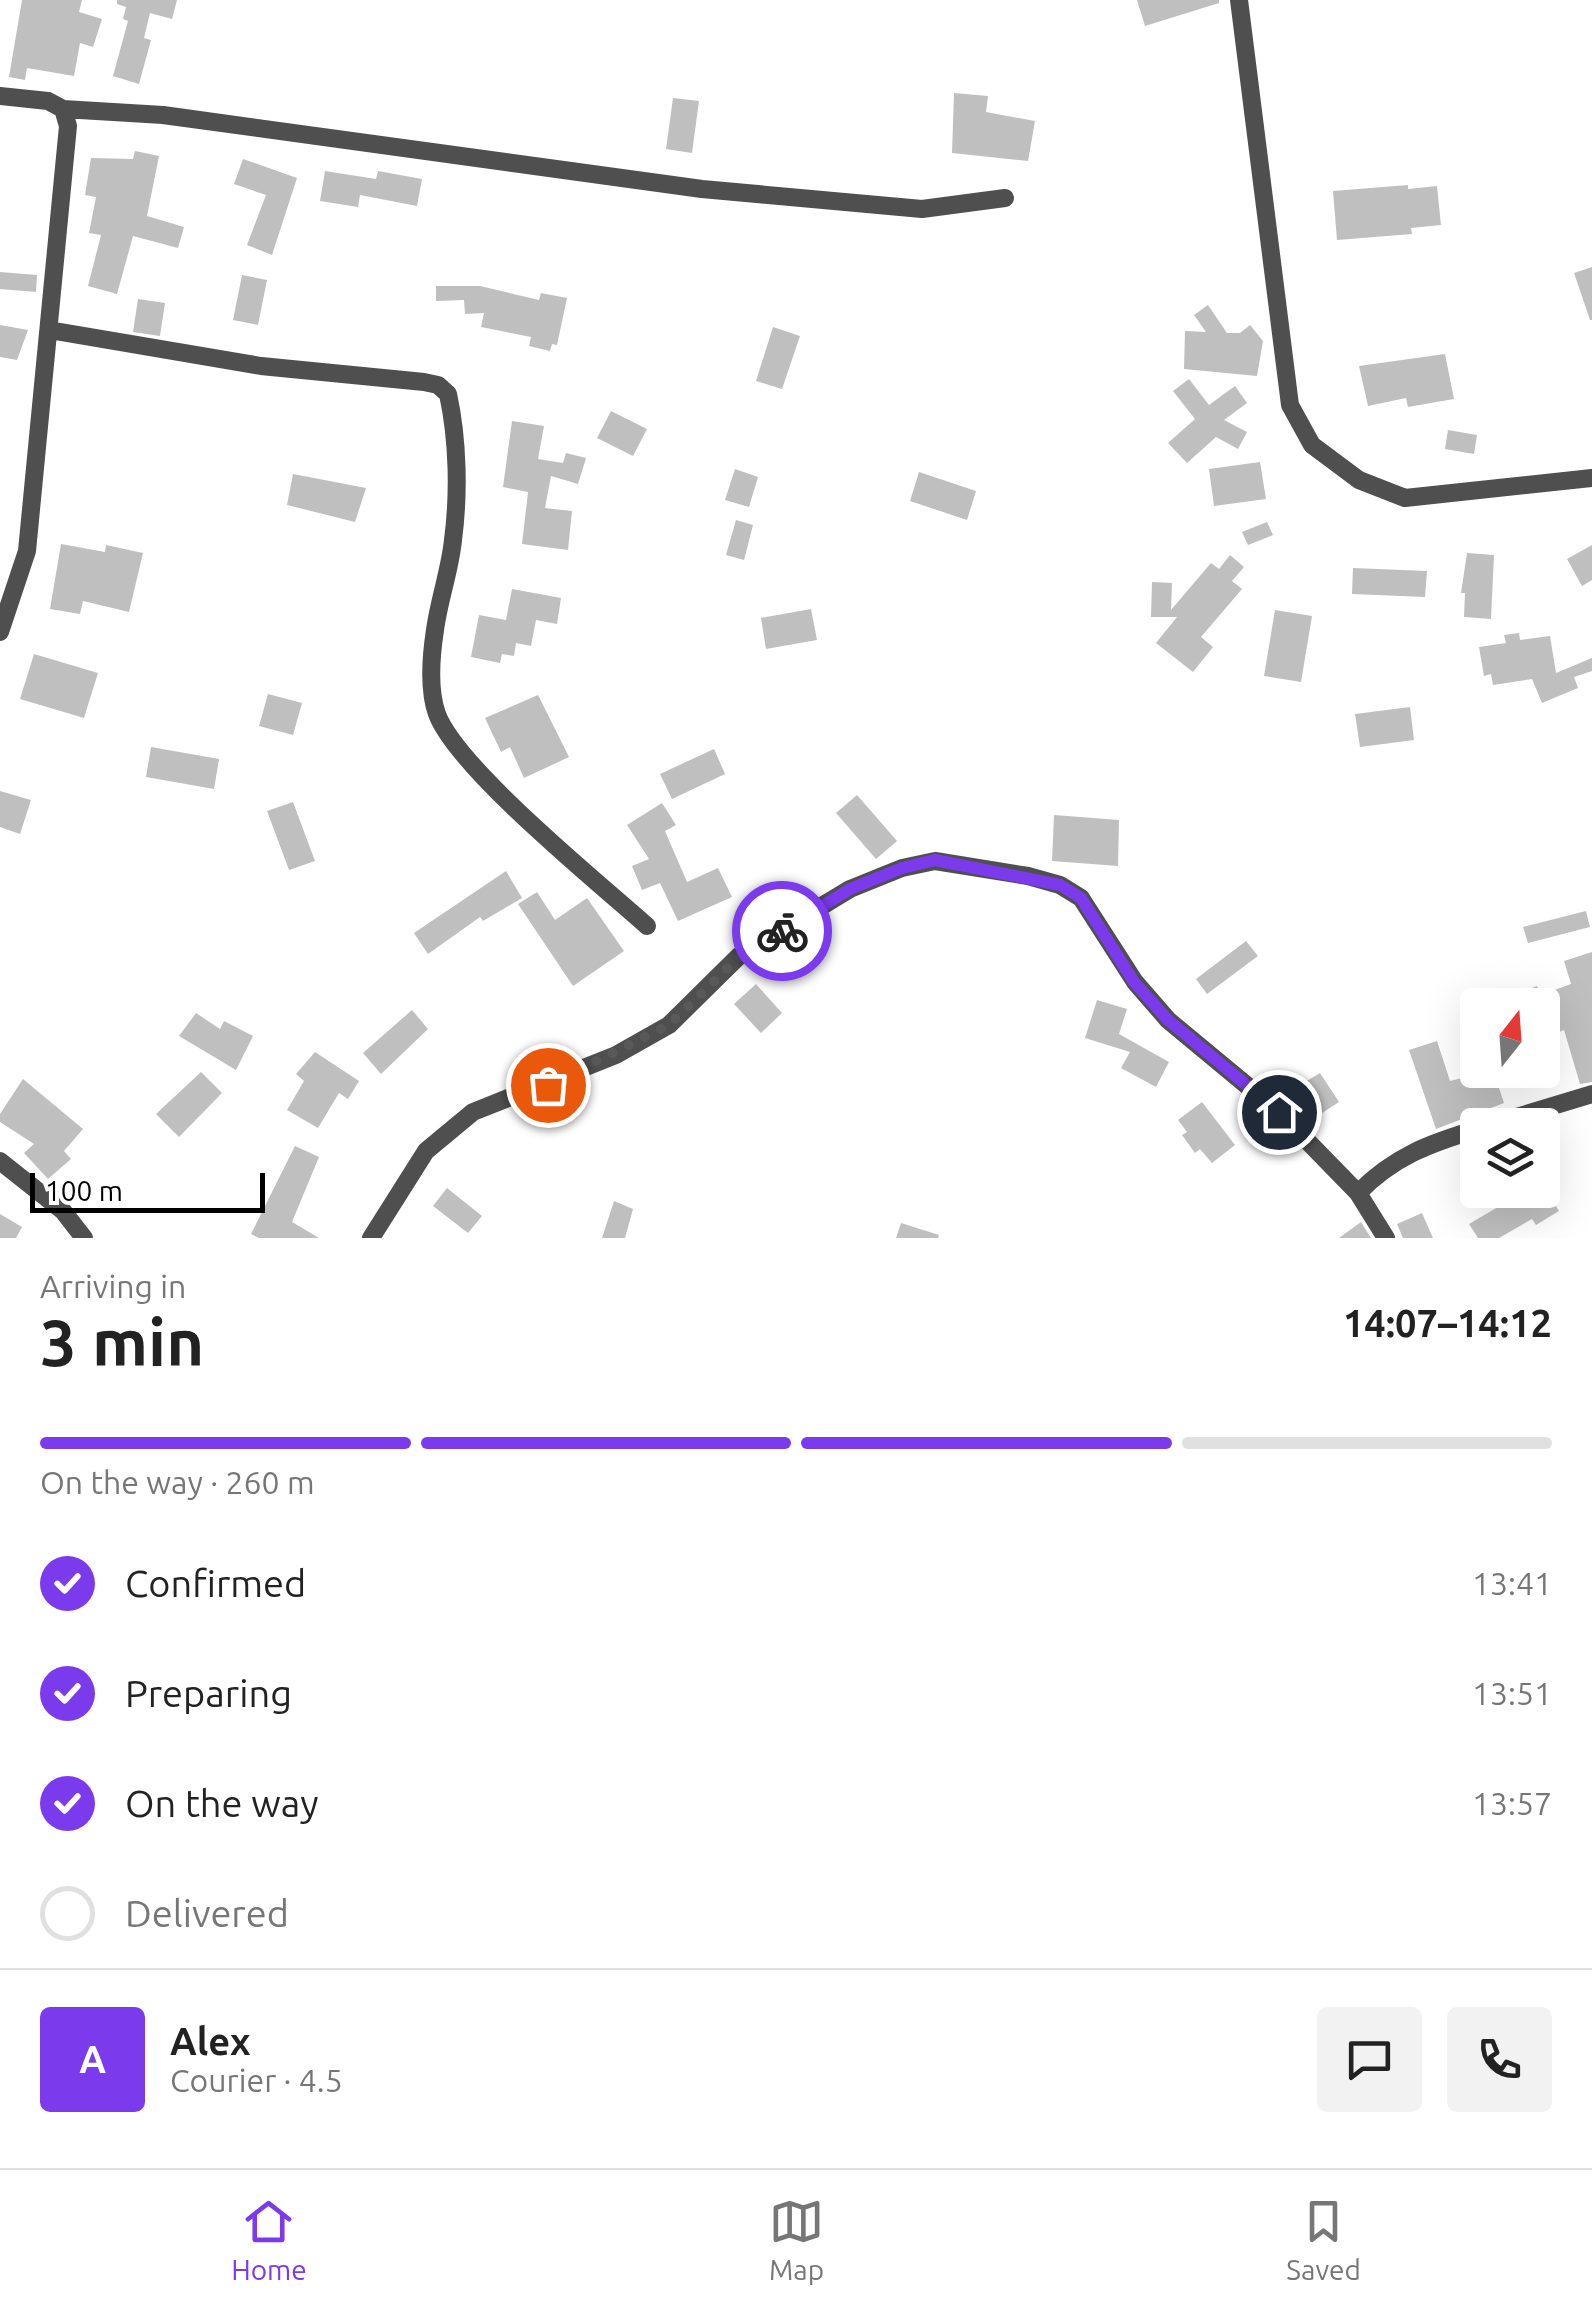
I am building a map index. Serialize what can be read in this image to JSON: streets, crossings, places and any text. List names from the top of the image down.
{
  "scale_bar": "100 m",
  "north": "top",
  "page": {
    "scale": "100 m",
    "heading": ["3 min", "Arriving in", "14:07–14:12"],
    "panel": ["Alex", "Courier · 4.5"],
    "bar": "On the way · 260 m",
    "list": [
      ["Confirmed", "13:41"],
      ["Preparing", "13:51"],
      ["On the way", "13:57"],
      "Delivered"
    ],
    "round": "A",
    "tabs": ["Home", "Map", "Saved"]
  }
}
